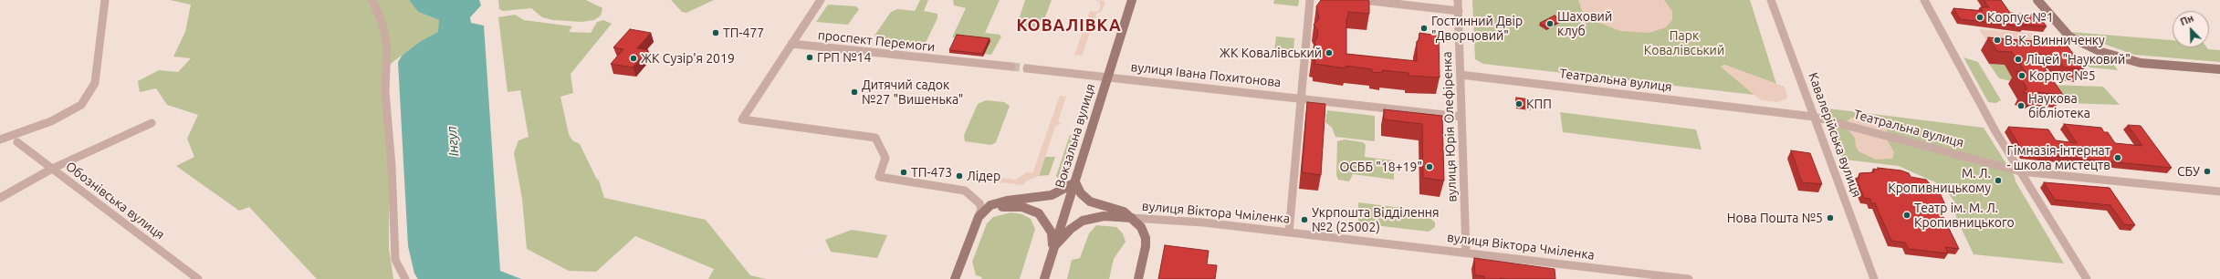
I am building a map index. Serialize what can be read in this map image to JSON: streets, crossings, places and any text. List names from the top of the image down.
{
  "streets": {
    "main road": ["Вокзальна вулиця"],
    "street": [
      "проспект Перемоги",
      "вулиця Івана Похитонова",
      "Театральна вулиця",
      "вулиця Юрія Олефіренка",
      "Кавалерійська вулиця",
      "Обознівська вулиця",
      "вулиця Віктора Чміленка"
    ]
  },
  "crossings": [
    ["вулиця Івана Похитонова", "вулиця Юрія Олефіренка"],
    ["вулиця Івана Похитонова", "Вокзальна вулиця"],
    ["Театральна вулиця", "вулиця Юрія Олефіренка"],
    ["Театральна вулиця", "Кавалерійська вулиця"],
    ["вулиця Юрія Олефіренка", "вулиця Віктора Чміленка"]
  ],
  "districts": ["КОВАЛІВКА"],
  "water": ["Інгул"],
  "parks": ["Парк Ковалівський"],
  "places": [
    "Корпус №1",
    "Шаховий клуб",
    "Гостинний Двір \"Дворцовий\"",
    "ТП-477",
    "В. К. Винниченку",
    "ЖК Ковалівський",
    "ГРП №14",
    "ЖК Сузір'я 2019",
    "Ліцей \"Науковий\"",
    "Корпус №5",
    "Дитячий садок №27 \"Вишенька\"",
    "КПП",
    "Наукова бібліотека",
    "Гімназія-інтернат - школа мистецтв",
    "ОСББ \"18+19\"",
    "СБУ",
    "ТП-473",
    "Лідер",
    "М. Л. Кропивницькому",
    "Театр ім. М. Л. Кропивницького",
    "Нова Пошта №5",
    "Укрпошта Відділення №2 (25002)"
  ],
  "north": "top left"
}
